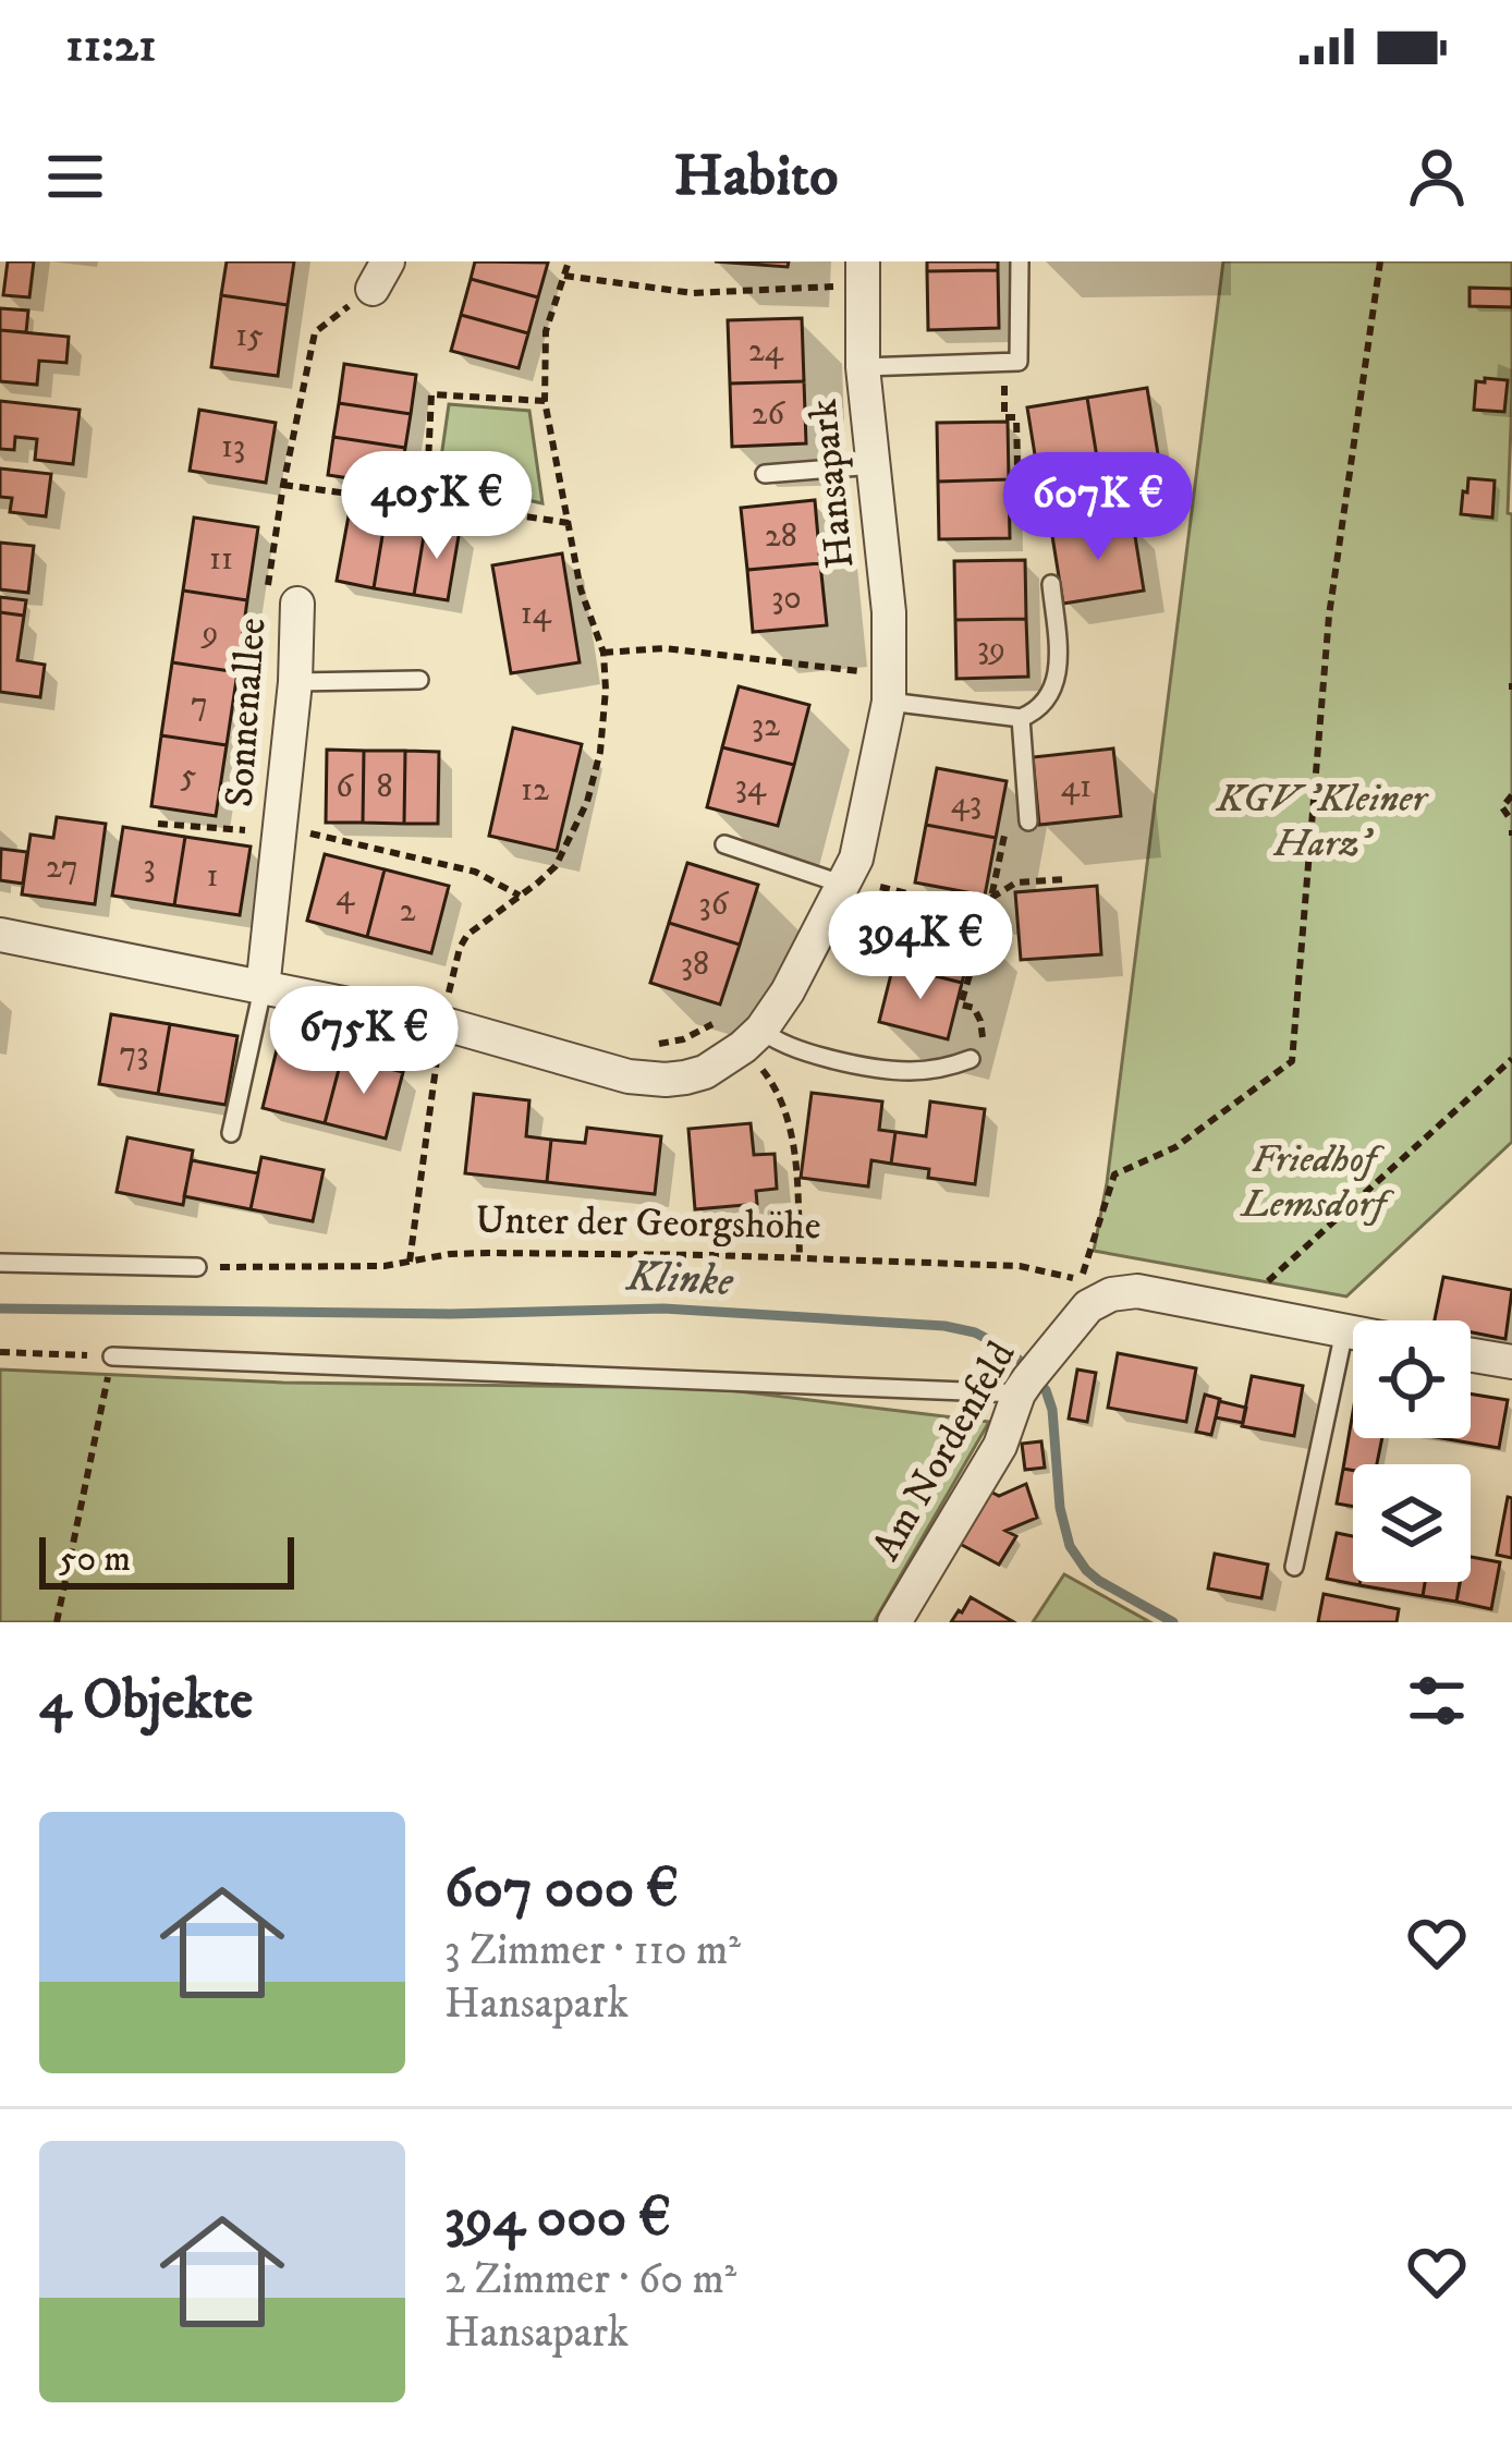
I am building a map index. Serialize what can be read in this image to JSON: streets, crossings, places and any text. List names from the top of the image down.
{
  "streets": {
    "street": ["Hansapark", "Sonnenallee", "Am Nordenfeld"],
    "path": ["Unter der Georgshöhe"]
  },
  "water": ["Klinke"],
  "parks": ["KGV 'Kleiner Harz'", "Friedhof Lemsdorf"],
  "house_numbers": [
    "15",
    "24",
    "26",
    "13",
    "28",
    "11",
    "30",
    "14",
    "9",
    "39",
    "7",
    "32",
    "5",
    "6",
    "8",
    "34",
    "41",
    "12",
    "43",
    "3",
    "27",
    "1",
    "4",
    "36",
    "2",
    "38",
    "73"
  ],
  "scale_bar": "50 m",
  "page": {
    "status": "11:21",
    "header": "Habito",
    "price": [
      "405K €",
      "607K €",
      "394K €",
      "675K €"
    ],
    "scale": "50 m",
    "heading": "4 Objekte",
    "list": [
      {
        "name": "607 000 €",
        "note": "3 Zimmer · 110 m² · Hansapark"
      },
      {
        "name": "394 000 €",
        "note": "2 Zimmer · 60 m² · Hansapark"
      }
    ]
  }
}
